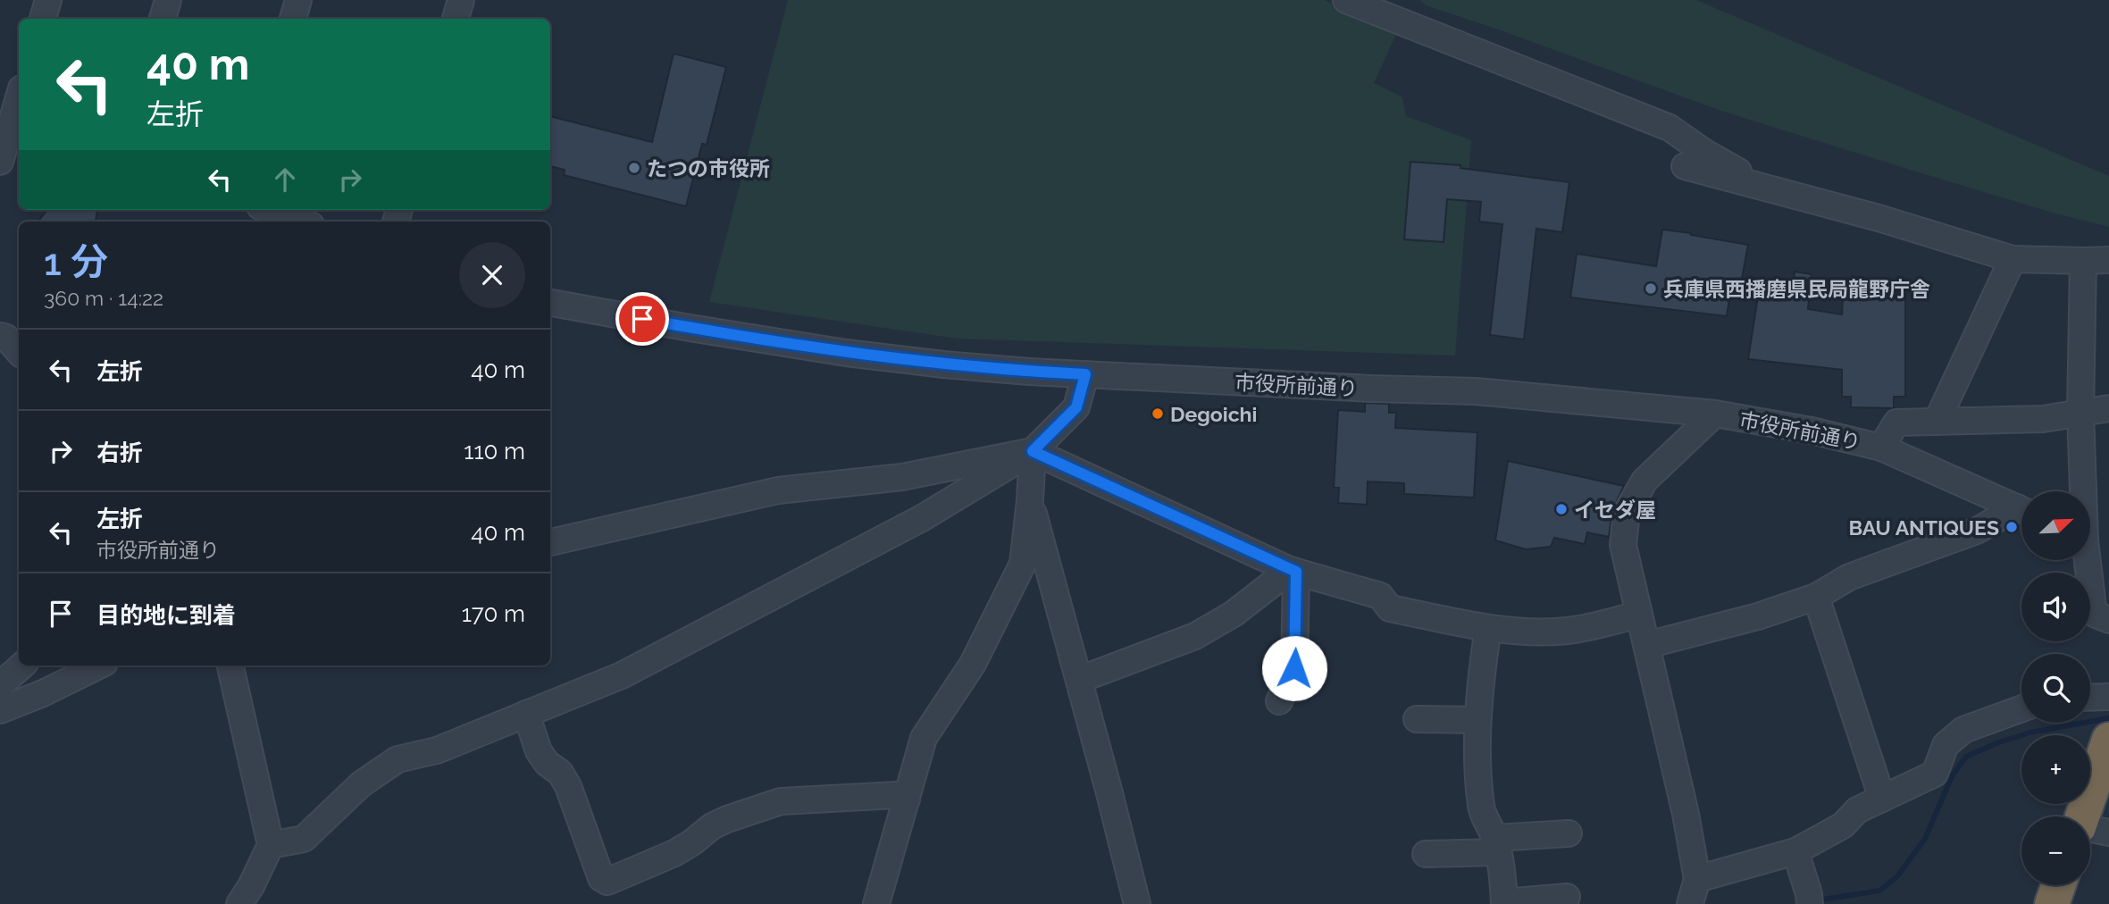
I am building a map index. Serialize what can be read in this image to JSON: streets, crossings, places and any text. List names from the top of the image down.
{
  "streets": {
    "street": ["市役所前通り"]
  },
  "places": [
    "たつの市役所",
    "兵庫県西播磨県民局龍野庁舎",
    "Degoichi",
    "イセダ屋",
    "BAU ANTIQUES"
  ],
  "north": "top right",
  "page": {
    "turn": ["40 m", "左折"],
    "heading": ["1 分", "360 m · 14:22"],
    "list": [
      {
        "name": "左折",
        "value": "40 m"
      },
      {
        "name": "右折",
        "value": "110 m"
      },
      {
        "name": "左折",
        "note": "市役所前通り",
        "value": "40 m"
      },
      {
        "name": "目的地に到着",
        "value": "170 m"
      }
    ],
    "map_buttons": ["+", "−"]
  }
}
